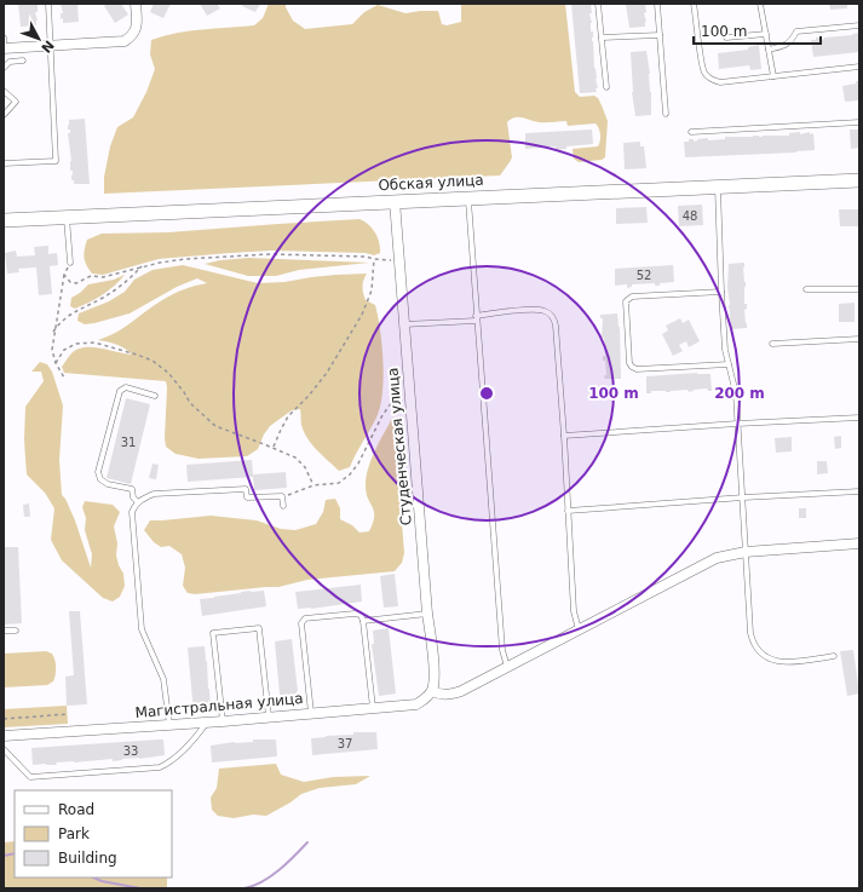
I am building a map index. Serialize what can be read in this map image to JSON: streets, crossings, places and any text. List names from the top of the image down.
{
  "streets": {
    "street": ["Обская улица", "Студенческая улица", "Магистральная улица"]
  },
  "crossings": [
    ["Обская улица", "Студенческая улица"],
    ["Студенческая улица", "Магистральная улица"]
  ],
  "house_numbers": [
    "48",
    "52",
    "31",
    "37",
    "33"
  ],
  "legend": ["Road", "Park", "Building"],
  "scale_bar": "100 m",
  "north": "bottom right",
  "rings": ["100 m", "200 m"]
}
